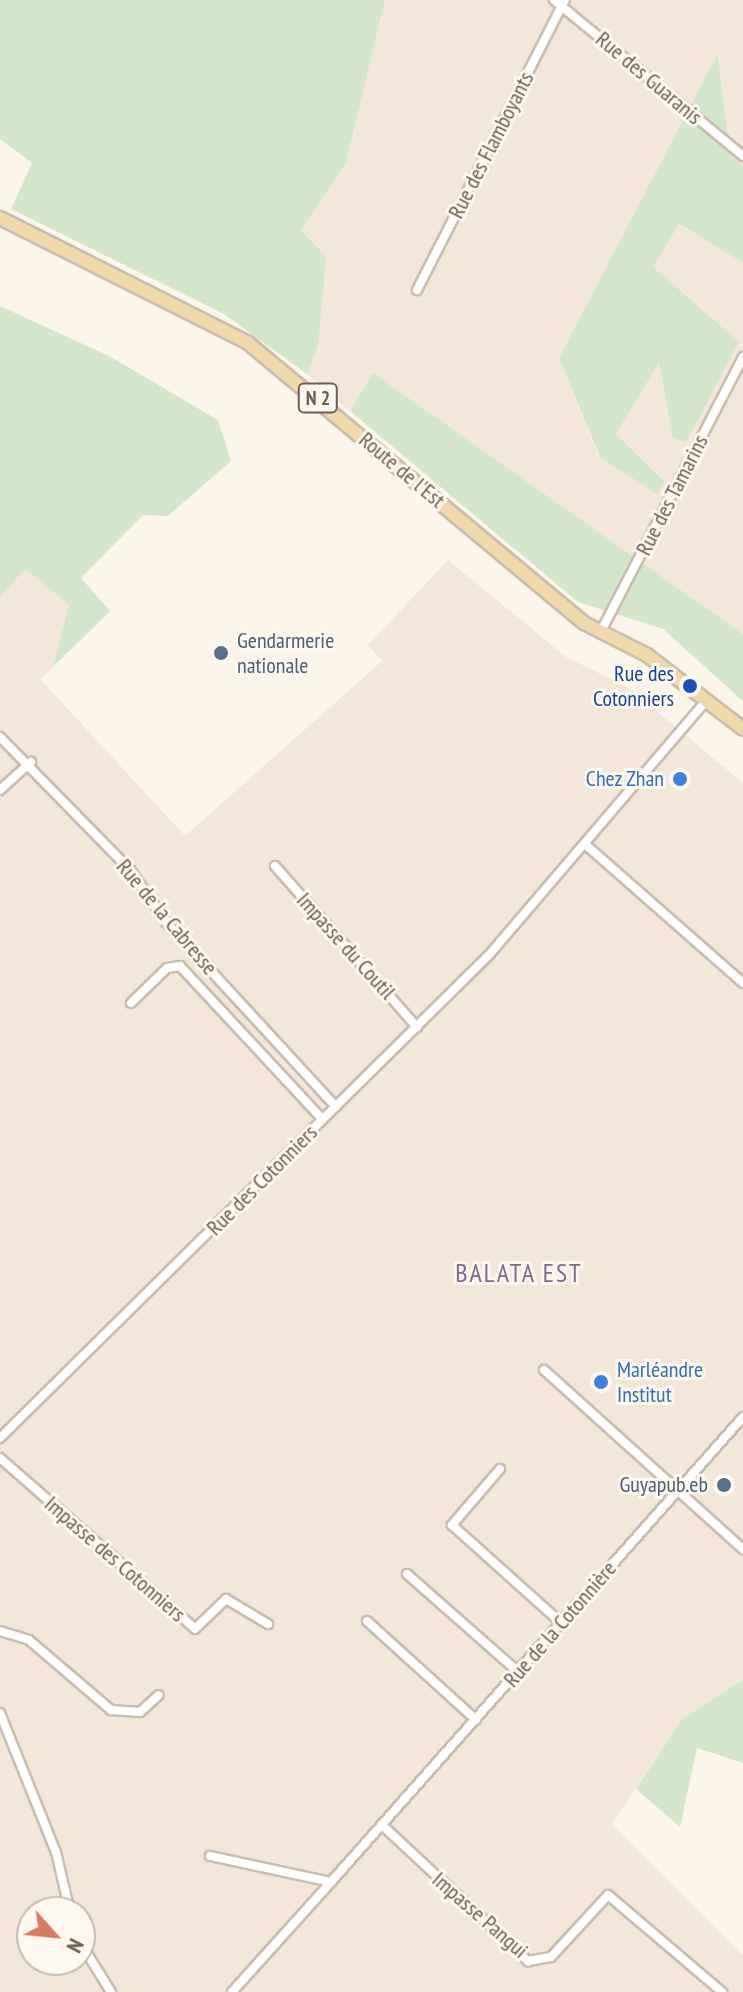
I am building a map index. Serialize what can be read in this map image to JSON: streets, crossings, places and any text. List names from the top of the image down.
{
  "streets": {
    "main road": ["N 2", "Route de l'Est"],
    "street": [
      "Rue des Guaranis",
      "Rue des Flamboyants",
      "Rue des Tamarins",
      "Rue de la Cabresse",
      "Impasse du Coutil",
      "Rue des Cotonniers",
      "Impasse des Cotonniers",
      "Rue de la Cotonnière",
      "Impasse Pangui"
    ]
  },
  "crossings": [
    ["Rue des Guaranis", "Rue des Flamboyants"],
    ["Route de l'Est", "Rue des Tamarins"],
    ["Route de l'Est", "Rue des Cotonniers"],
    ["Rue de la Cabresse", "Rue des Cotonniers"],
    ["Impasse du Coutil", "Rue des Cotonniers"],
    ["Rue de la Cotonnière", "Impasse Pangui"]
  ],
  "districts": ["BALATA EST"],
  "places": [
    "Gendarmerie nationale",
    "Rue des Cotonniers",
    "Chez Zhan",
    "Marléandre Institut",
    "Guyapub.eb"
  ],
  "north": "bottom right"
}
